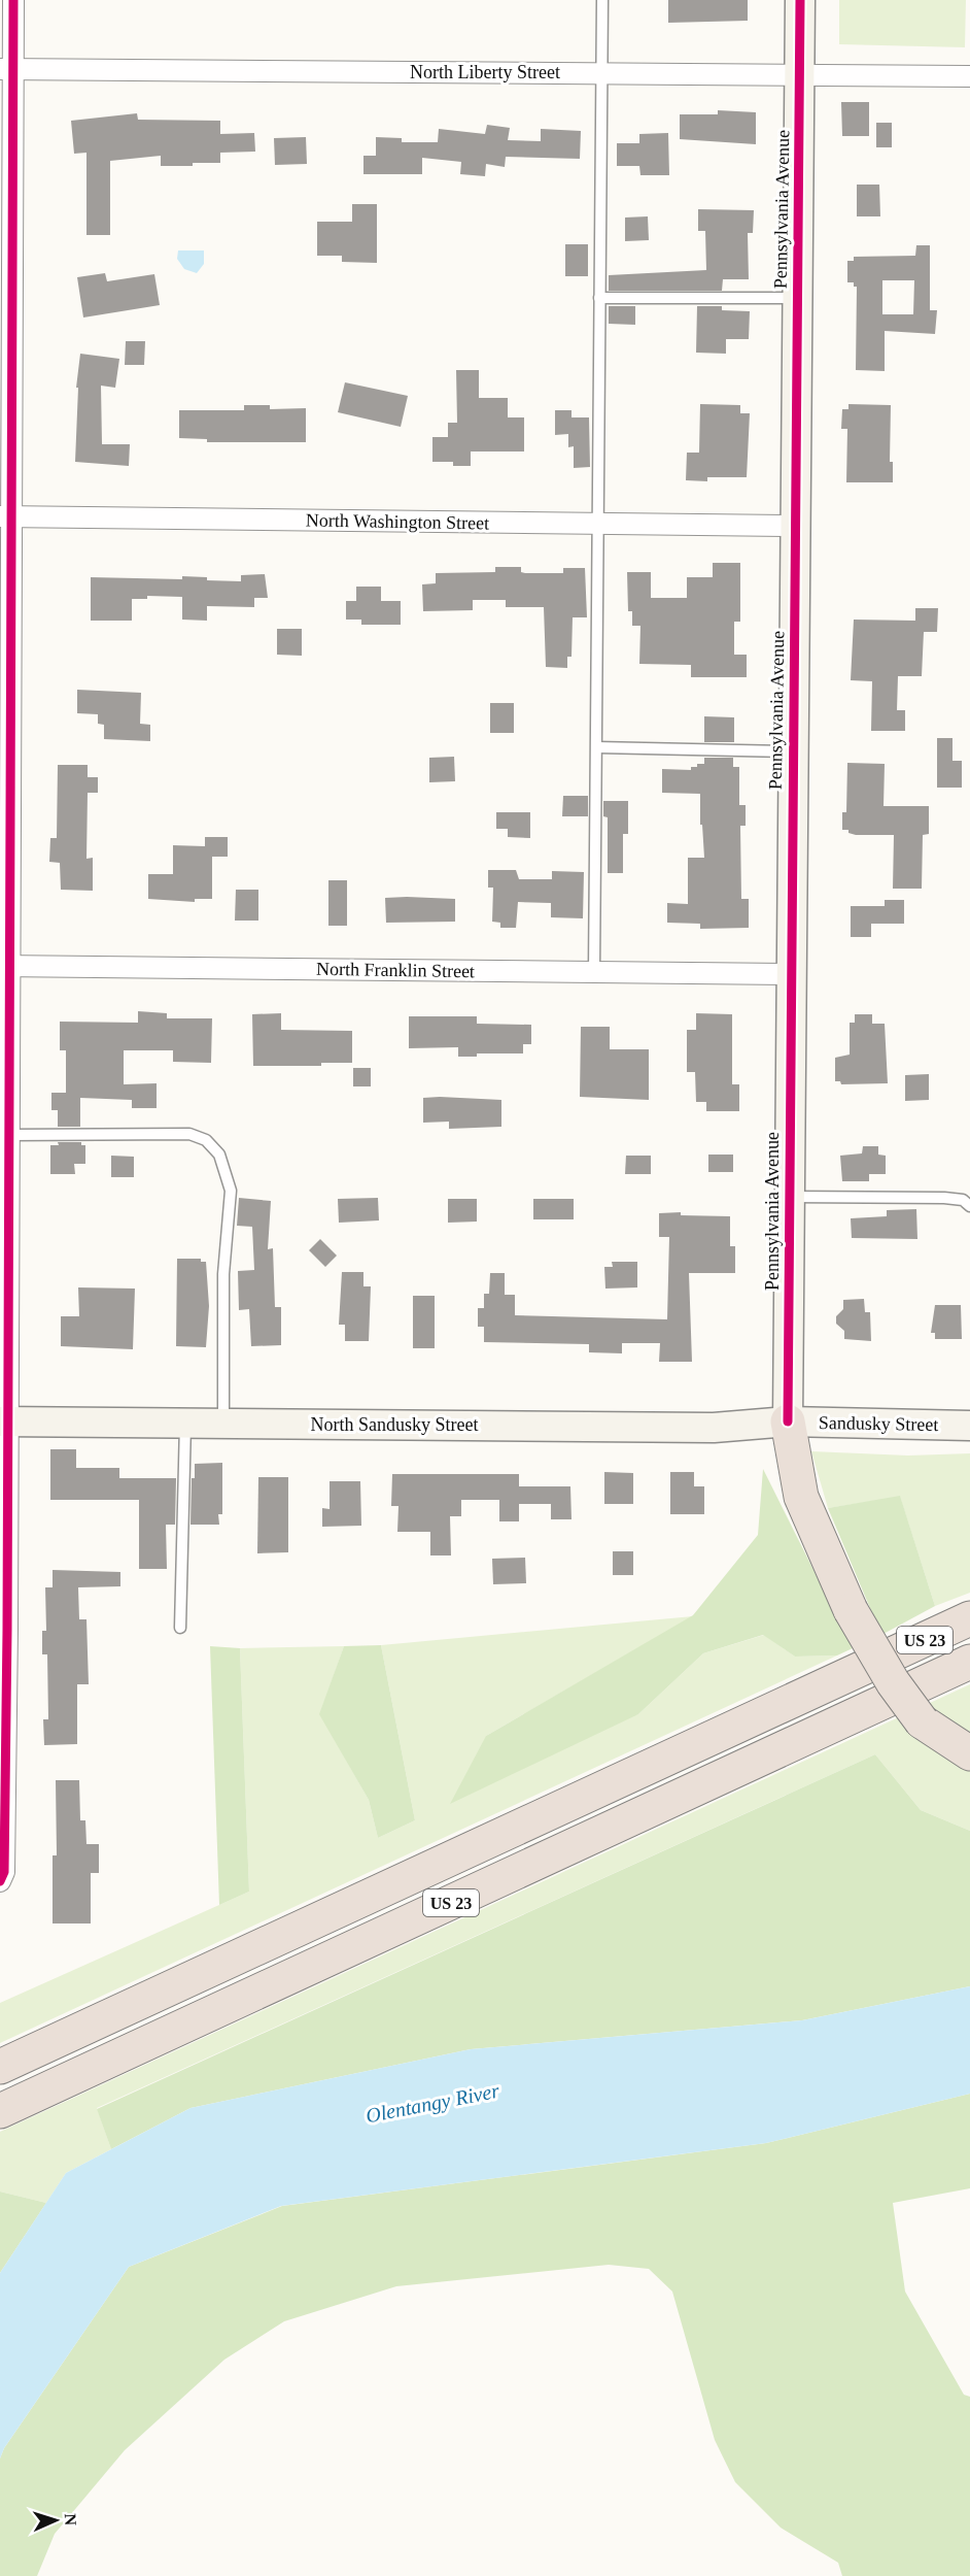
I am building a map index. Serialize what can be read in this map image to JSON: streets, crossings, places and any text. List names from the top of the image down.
{
  "streets": {
    "highway": ["US 23"],
    "street": [
      "North Liberty Street",
      "Pennsylvania Avenue",
      "North Washington Street",
      "North Franklin Street",
      "Sandusky Street",
      "North Sandusky Street"
    ]
  },
  "crossings": [
    ["North Liberty Street", "Pennsylvania Avenue"],
    ["Pennsylvania Avenue", "North Washington Street"],
    ["Pennsylvania Avenue", "North Franklin Street"],
    ["Pennsylvania Avenue", "Sandusky Street"],
    ["Pennsylvania Avenue", "North Sandusky Street"],
    ["Sandusky Street", "North Sandusky Street"]
  ],
  "water": ["Olentangy River"],
  "north": "right"
}
